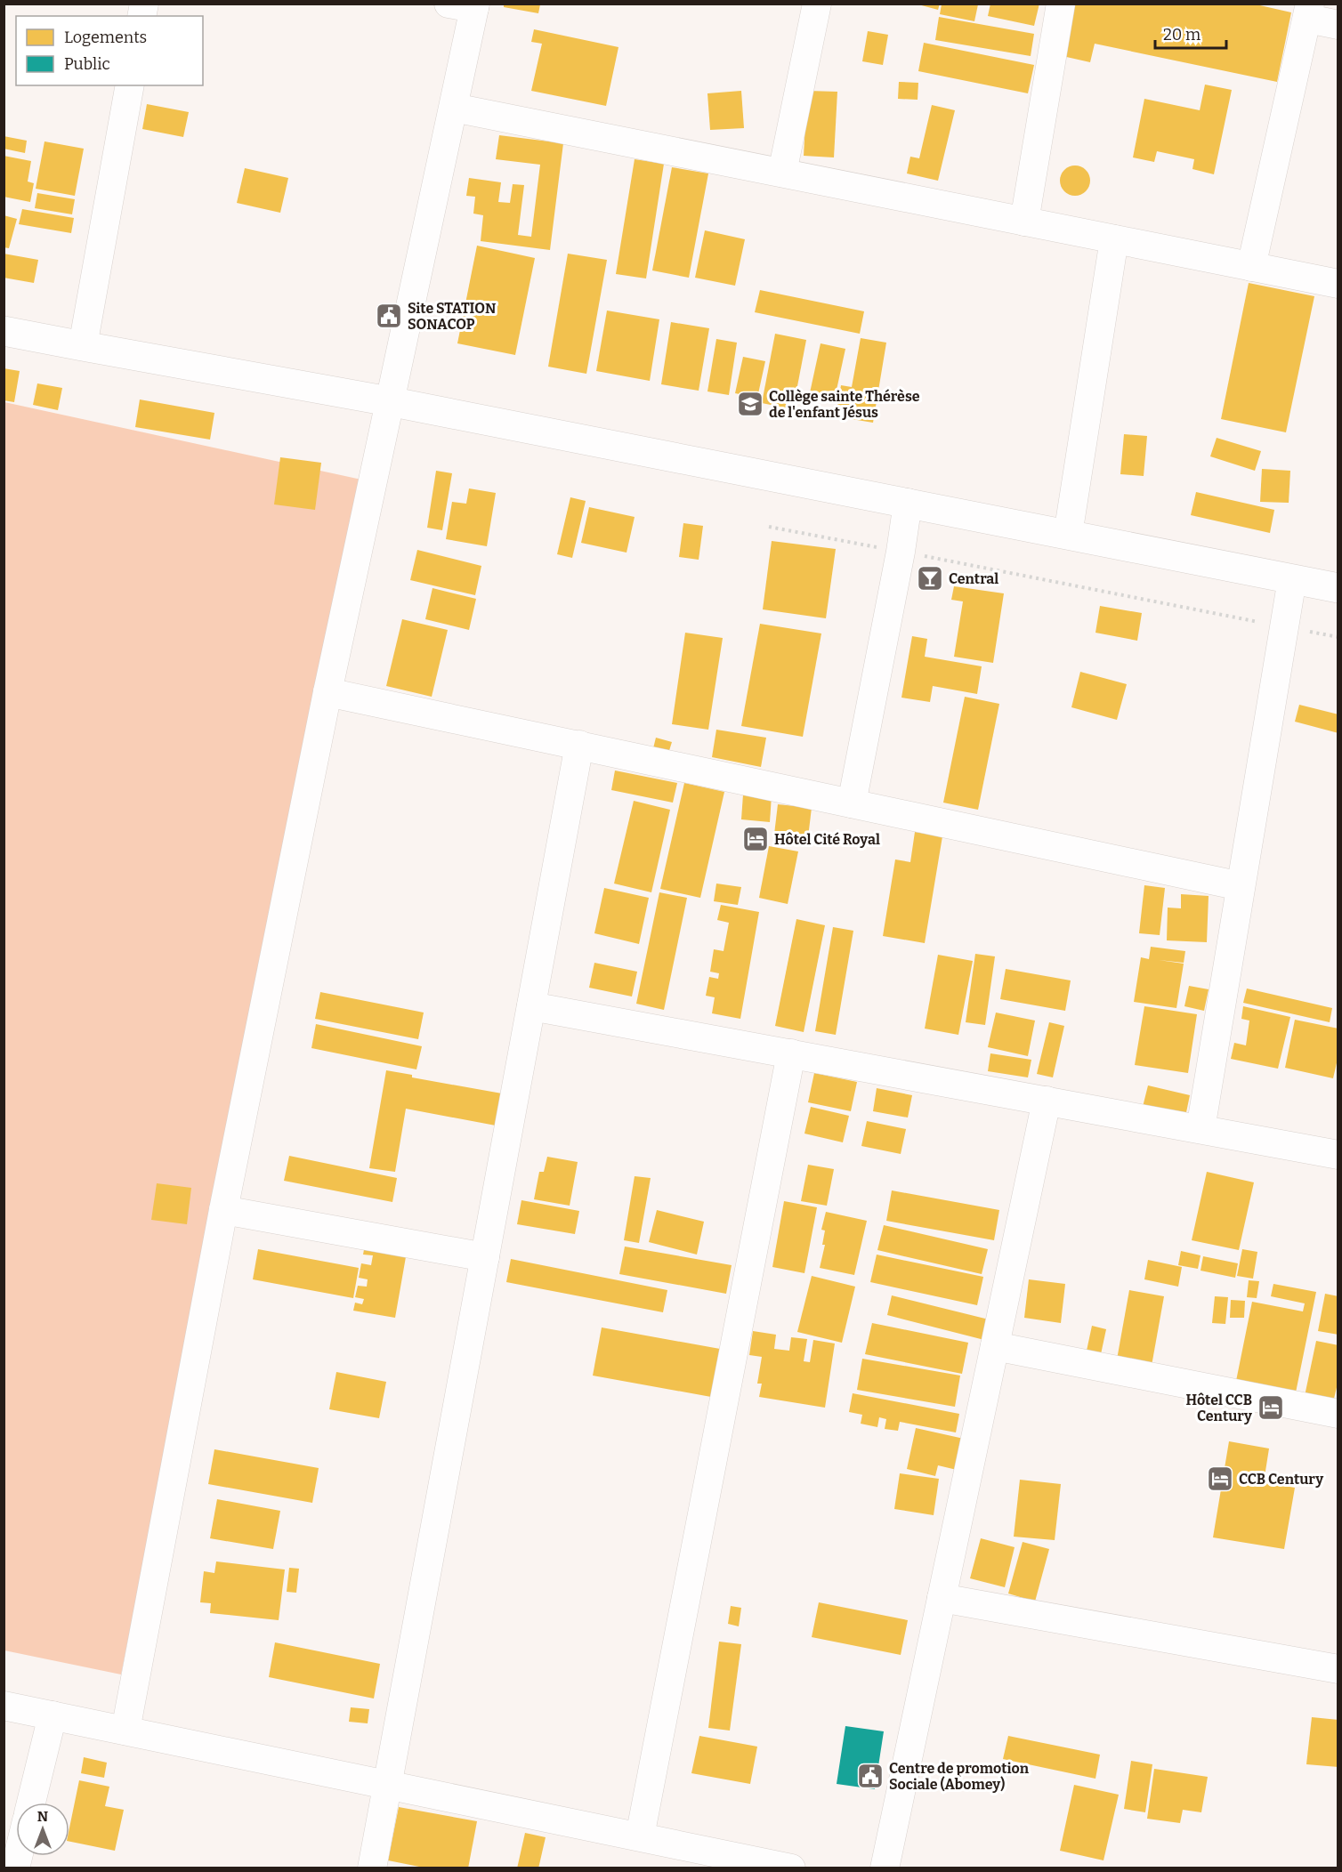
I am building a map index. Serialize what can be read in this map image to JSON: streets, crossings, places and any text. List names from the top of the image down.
{
  "places": {
    "public building": ["Site STATION SONACOP", "Centre de promotion Sociale (Abomey)"],
    "school or university": ["Collège sainte Thérèse de l'enfant Jésus"],
    "bar": ["Central"],
    "hotel": ["Hôtel Cité Royal", "Hôtel CCB Century", "CCB Century"]
  },
  "legend": ["Logements", "Public"],
  "scale_bar": "20 m",
  "north": "top"
}
